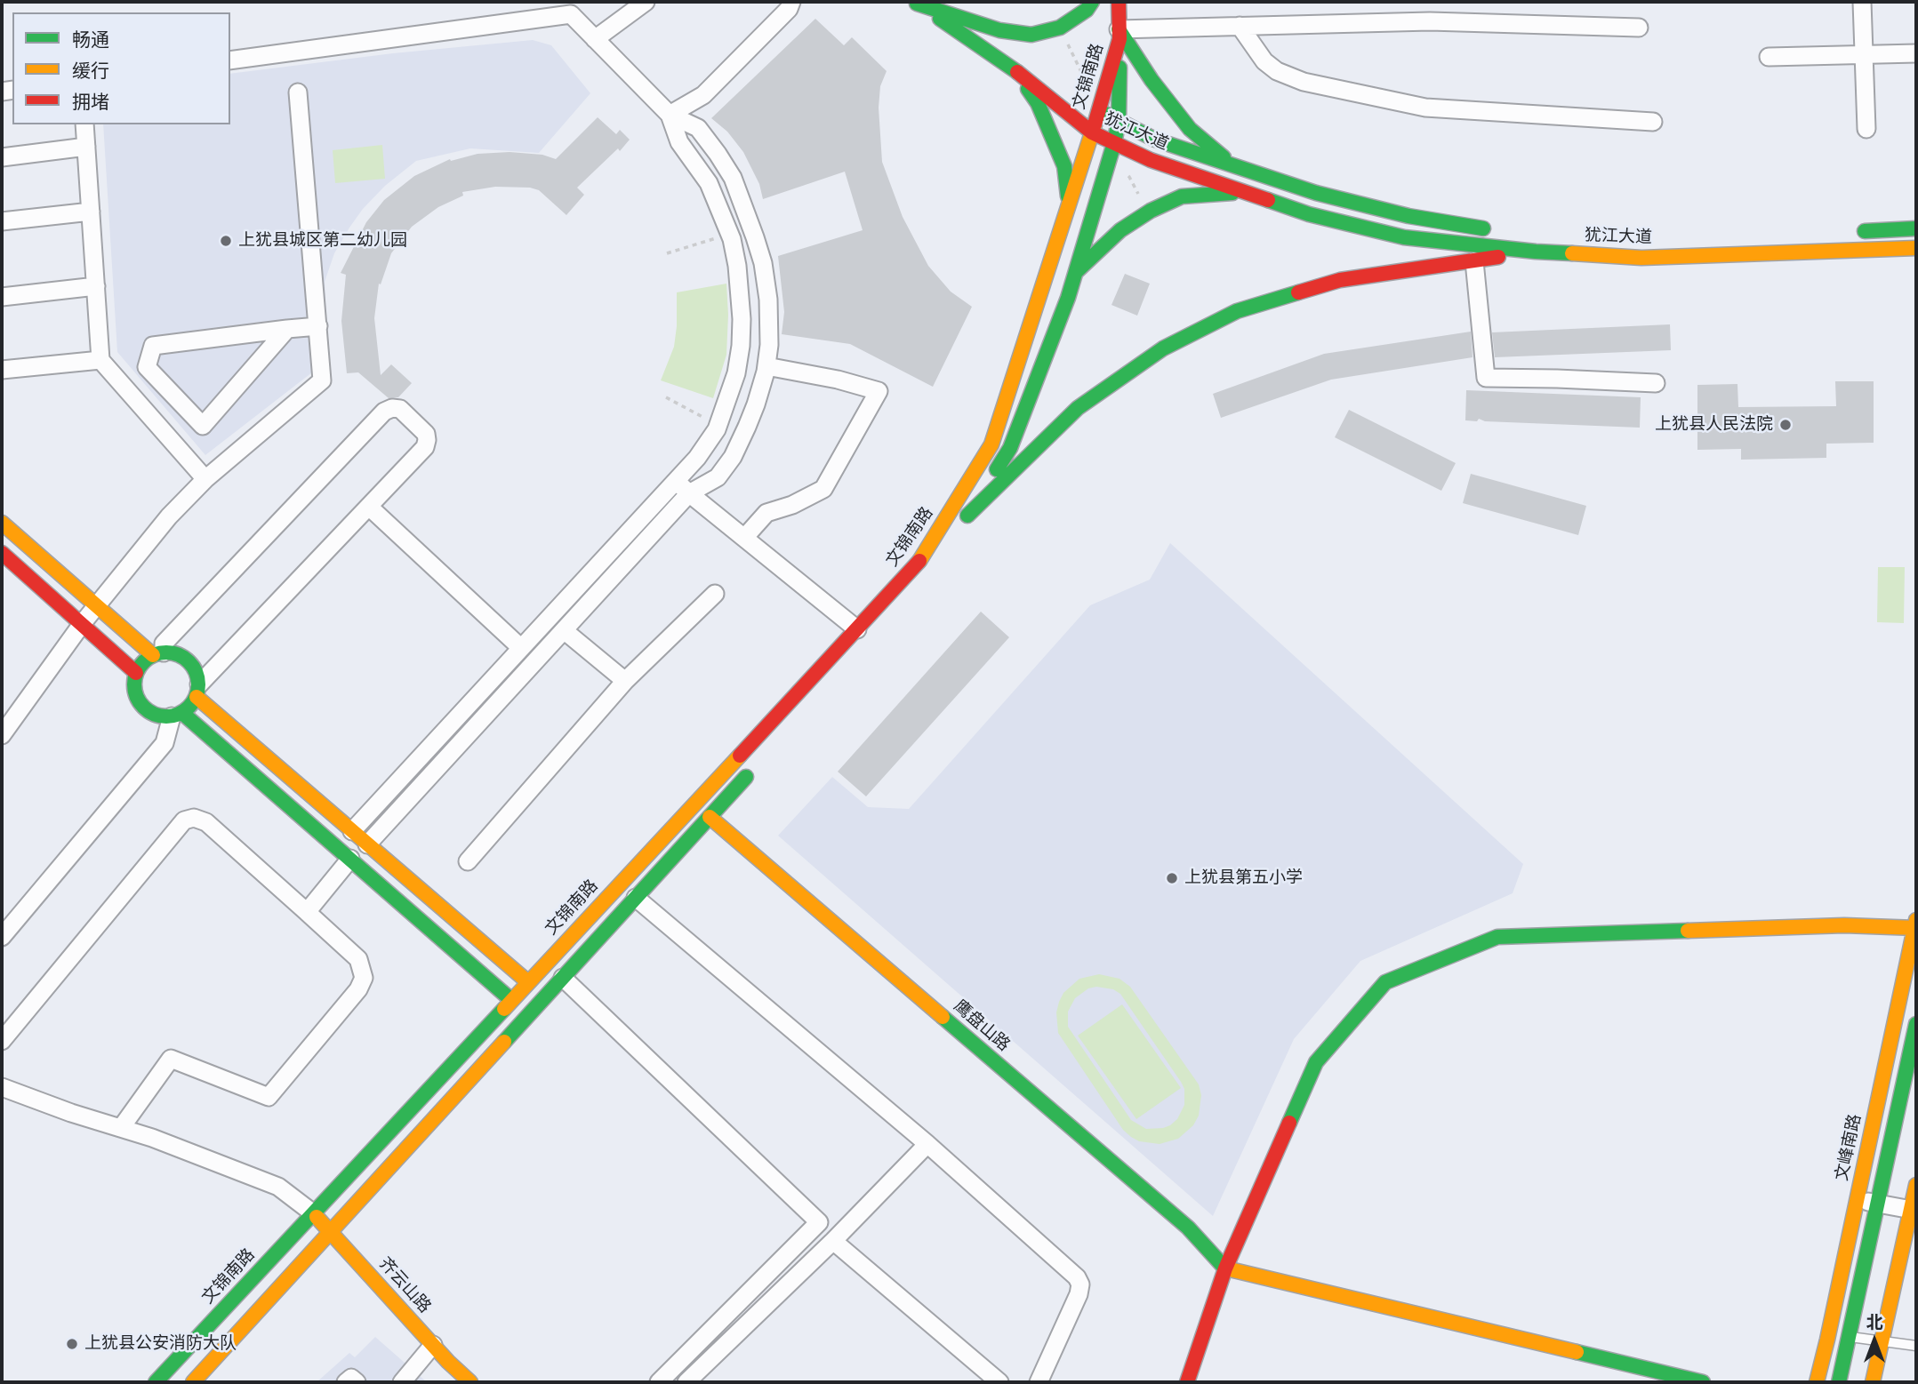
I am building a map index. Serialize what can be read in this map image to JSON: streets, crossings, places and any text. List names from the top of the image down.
{
  "streets": {
    "main road": [
      "文锦南路",
      "犹江大道",
      "鹰盘山路",
      "文峰南路",
      "齐云山路"
    ]
  },
  "crossings": [
    ["文锦南路", "犹江大道"],
    ["文锦南路", "齐云山路"]
  ],
  "places": [
    "上犹县城区第二幼儿园",
    "上犹县人民法院",
    "上犹县第五小学",
    "上犹县公安消防大队"
  ],
  "legend": ["畅通", "缓行", "拥堵"],
  "north": "top"
}
